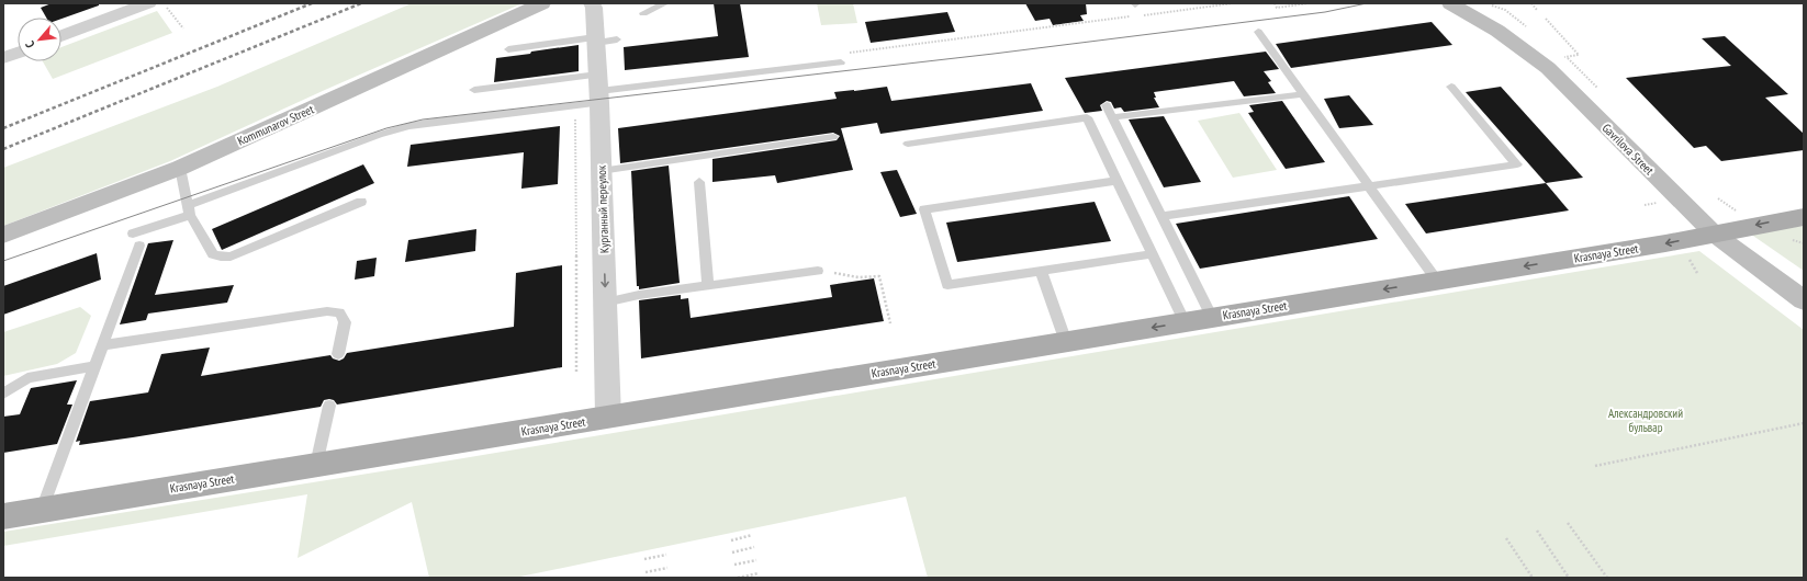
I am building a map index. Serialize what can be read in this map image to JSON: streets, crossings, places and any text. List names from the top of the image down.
{
  "streets": {
    "main road": ["Kommunarov Street", "Gavrilova Street", "Krasnaya Street"],
    "street": ["Курганный переулок"]
  },
  "crossings": [
    ["Gavrilova Street", "Krasnaya Street"],
    ["Курганный переулок", "Krasnaya Street"]
  ],
  "one_way": ["Krasnaya Street"],
  "parks": ["Александровский бульвар"],
  "north": "bottom left"
}
